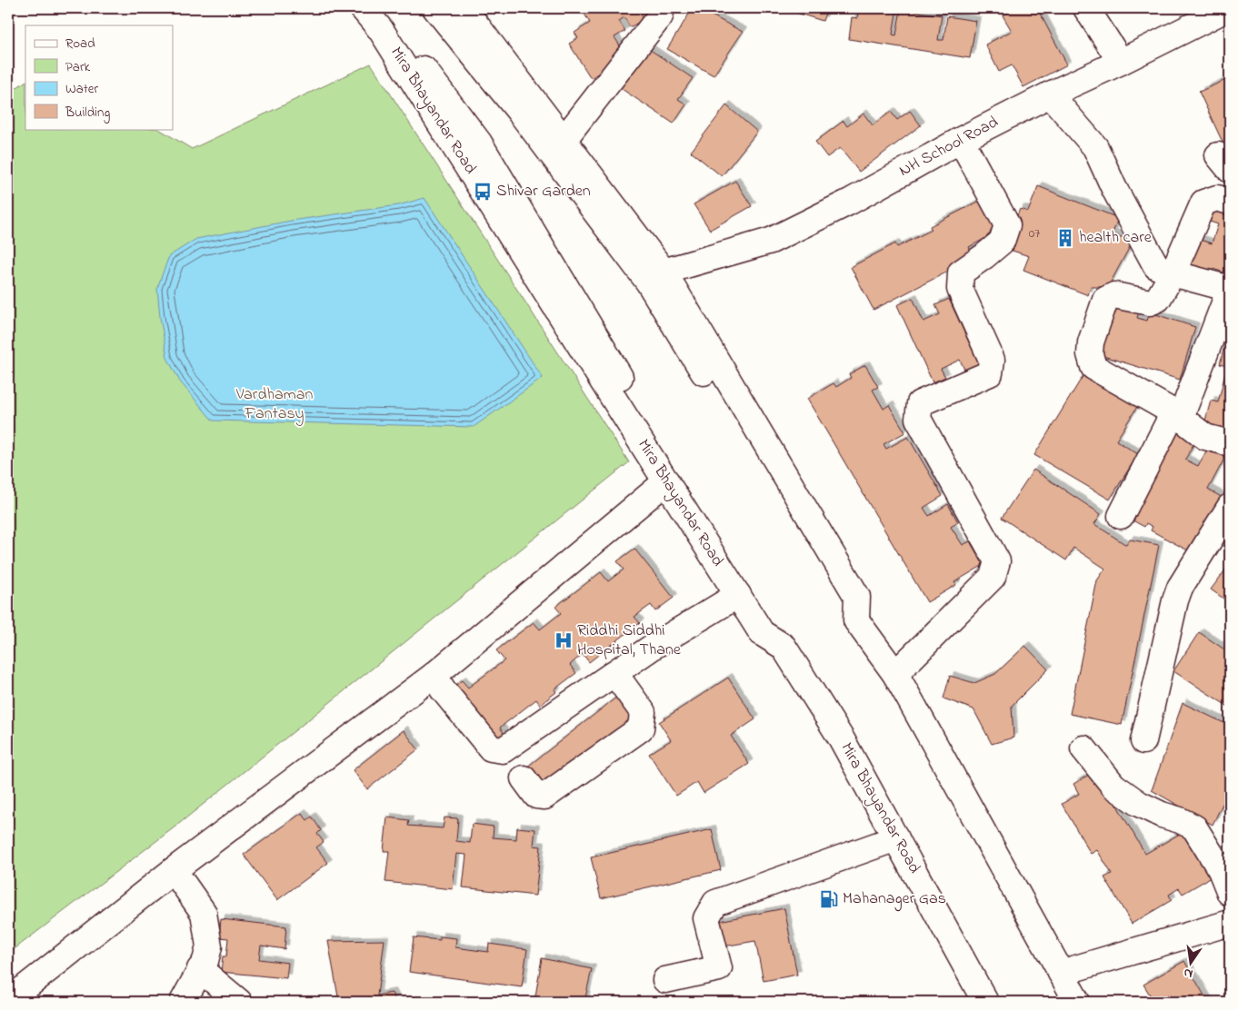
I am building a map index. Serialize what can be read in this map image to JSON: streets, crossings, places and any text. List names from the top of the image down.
{
  "streets": {
    "street": ["Mira Bhayandar Road", "NH School Road"]
  },
  "parks": ["Vardhaman Fantasy"],
  "places": {
    "bus stop": ["Shivar Garden"],
    "building": ["health care"],
    "hospital": ["Riddhi Siddhi Hospital, Thane"],
    "fuel station": ["Mahanager Gas"]
  },
  "house_numbers": ["07"],
  "legend": [
    "Road",
    "Park",
    "Water",
    "Building"
  ],
  "north": "bottom"
}
